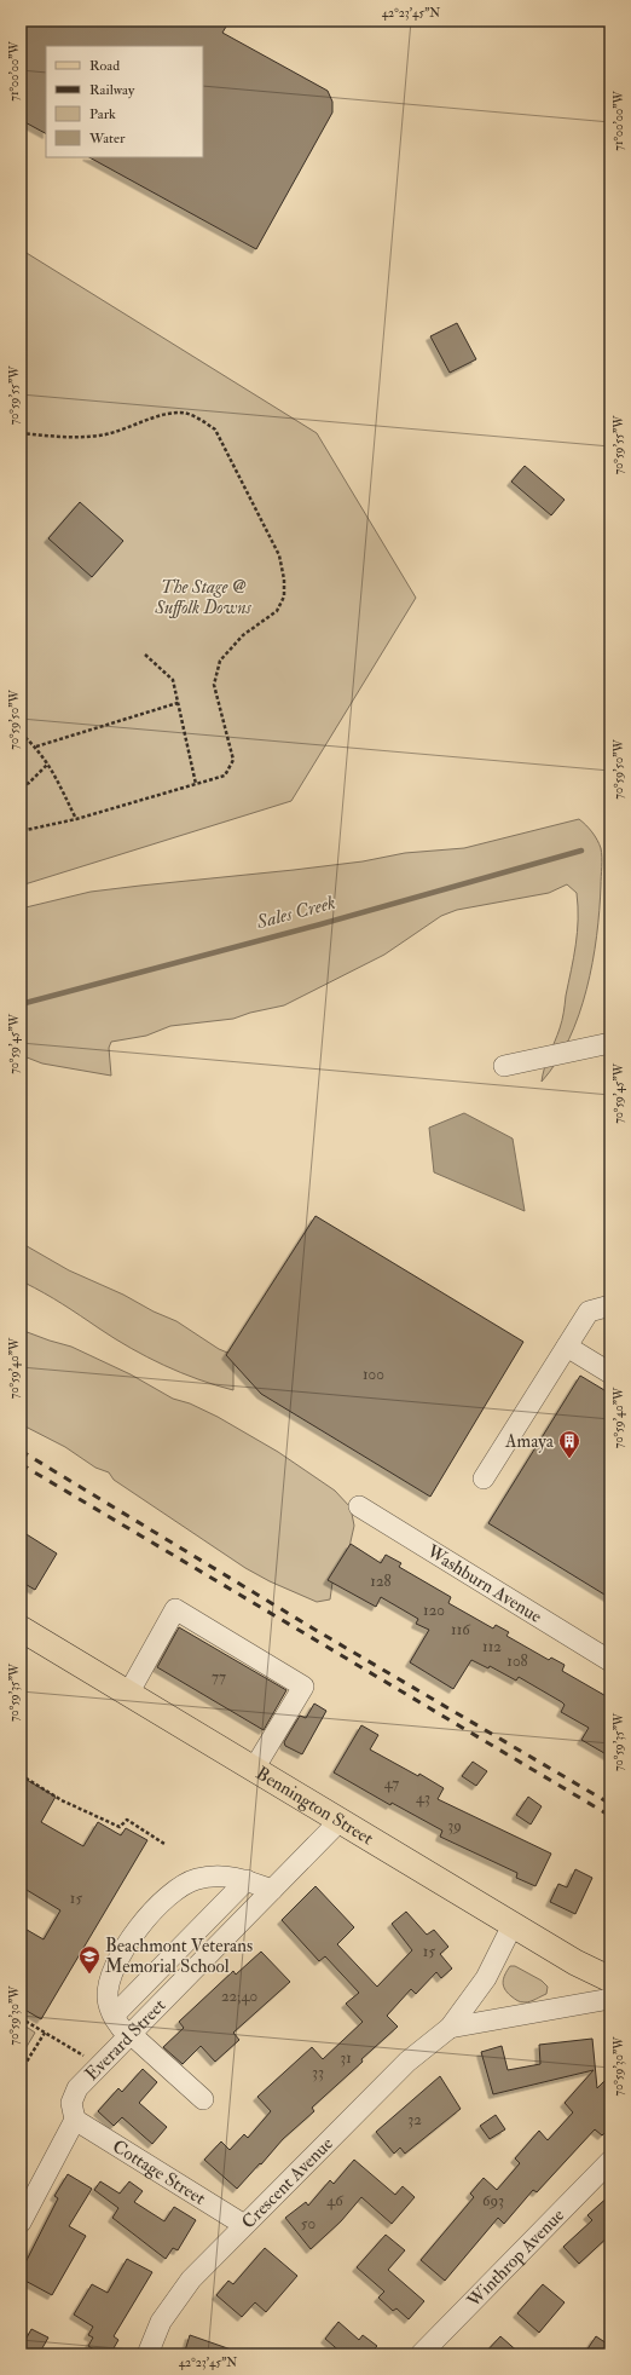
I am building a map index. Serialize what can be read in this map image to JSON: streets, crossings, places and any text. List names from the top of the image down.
{
  "streets": {
    "main road": ["Bennington Street"],
    "street": [
      "Washburn Avenue",
      "Everard Street",
      "Cottage Street",
      "Crescent Avenue",
      "Winthrop Avenue"
    ]
  },
  "crossings": [
    ["Bennington Street", "Everard Street"],
    ["Bennington Street", "Crescent Avenue"],
    ["Everard Street", "Cottage Street"],
    ["Cottage Street", "Crescent Avenue"]
  ],
  "water": ["Sales Creek"],
  "parks": ["The Stage @ Suffolk Downs"],
  "places": {
    "building": ["Amaya"],
    "school or university": ["Beachmont Veterans Memorial School"]
  },
  "house_numbers": [
    "100",
    "128",
    "120",
    "116",
    "112",
    "108",
    "77",
    "47",
    "43",
    "39",
    "15",
    "15",
    "22;40",
    "31",
    "33",
    "32",
    "46",
    "693",
    "50"
  ],
  "legend": [
    "Road",
    "Railway",
    "Park",
    "Water"
  ],
  "coordinates": [
    "42°23'45\"N",
    "71°00'00\"W",
    "70°59'55\"W",
    "70°59'50\"W",
    "70°59'45\"W",
    "70°59'40\"W",
    "70°59'35\"W",
    "70°59'30\"W"
  ]
}
